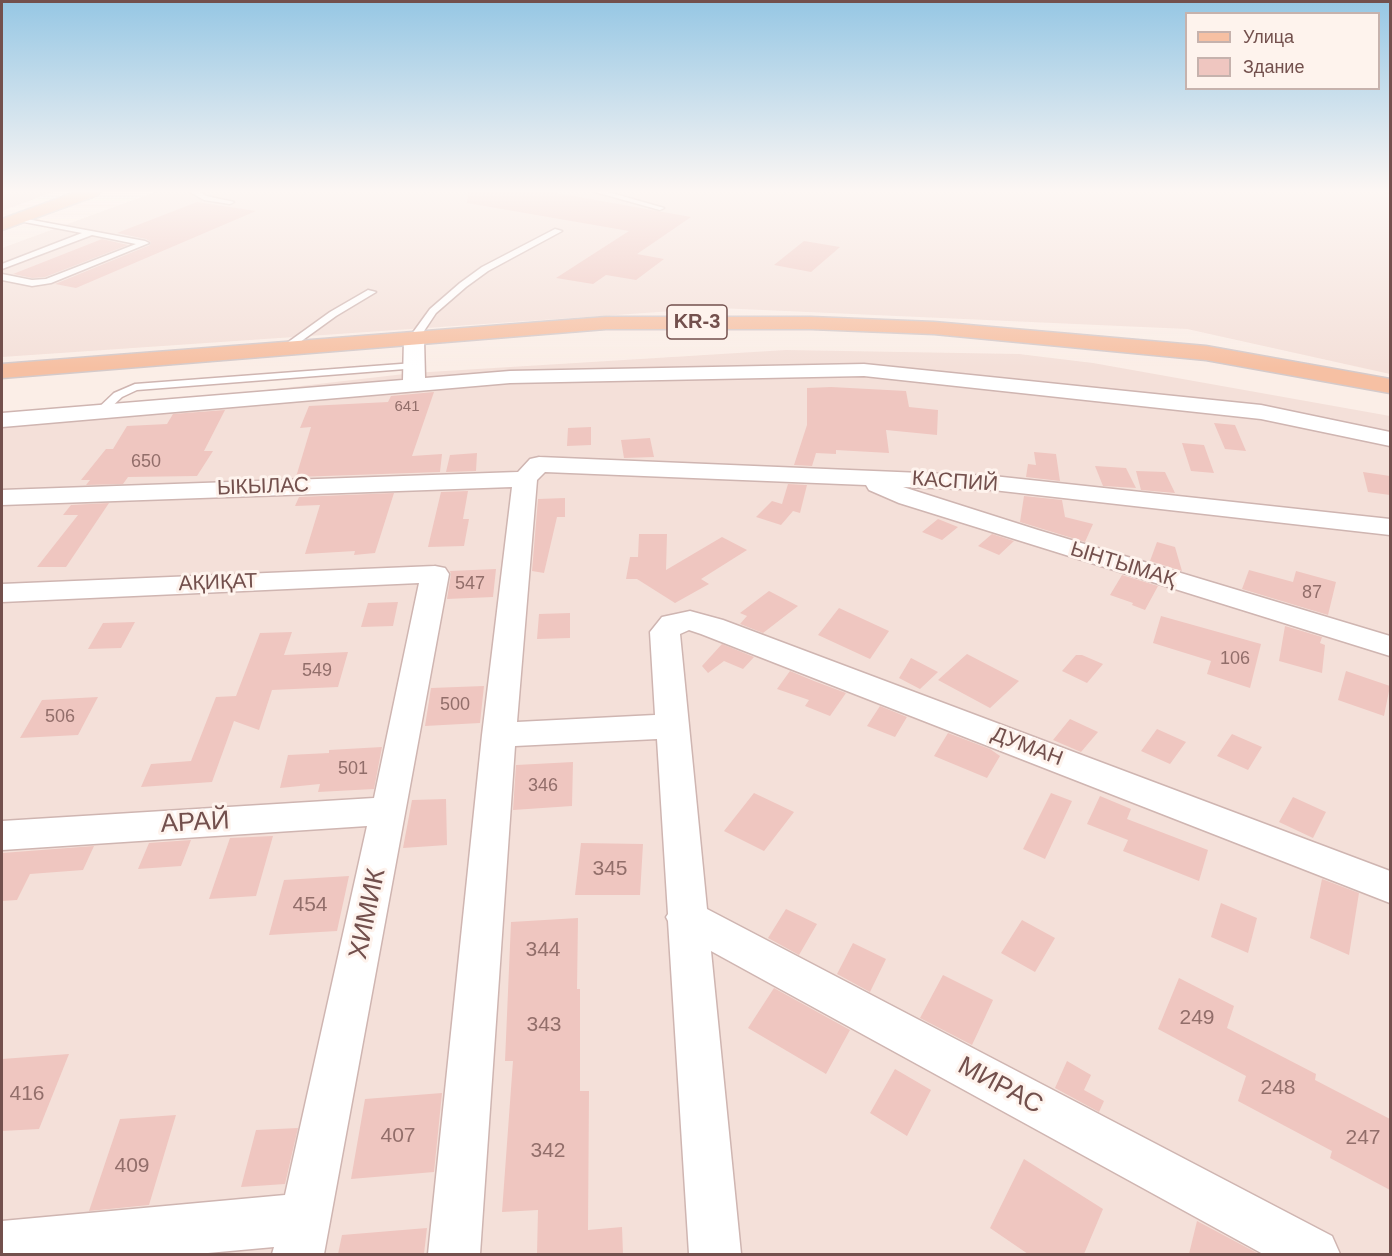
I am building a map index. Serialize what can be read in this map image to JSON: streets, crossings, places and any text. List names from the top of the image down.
{
  "streets": {
    "main road": ["KR-3"],
    "street": [
      "КАСПИЙ",
      "ЫКЫЛАС",
      "ЫНТЫМАҚ",
      "АҚИҚАТ",
      "ДУМАН",
      "АРАЙ",
      "ХИМИК",
      "МИРАС"
    ]
  },
  "crossings": [
    ["КАСПИЙ", "ЫКЫЛАС"],
    ["КАСПИЙ", "ЫНТЫМАҚ"],
    ["АҚИҚАТ", "ХИМИК"],
    ["АРАЙ", "ХИМИК"]
  ],
  "house_numbers": [
    "641",
    "650",
    "547",
    "87",
    "106",
    "549",
    "500",
    "506",
    "501",
    "346",
    "345",
    "454",
    "344",
    "249",
    "343",
    "248",
    "416",
    "407",
    "247",
    "342",
    "409"
  ],
  "legend": ["Улица", "Здание"]
}
